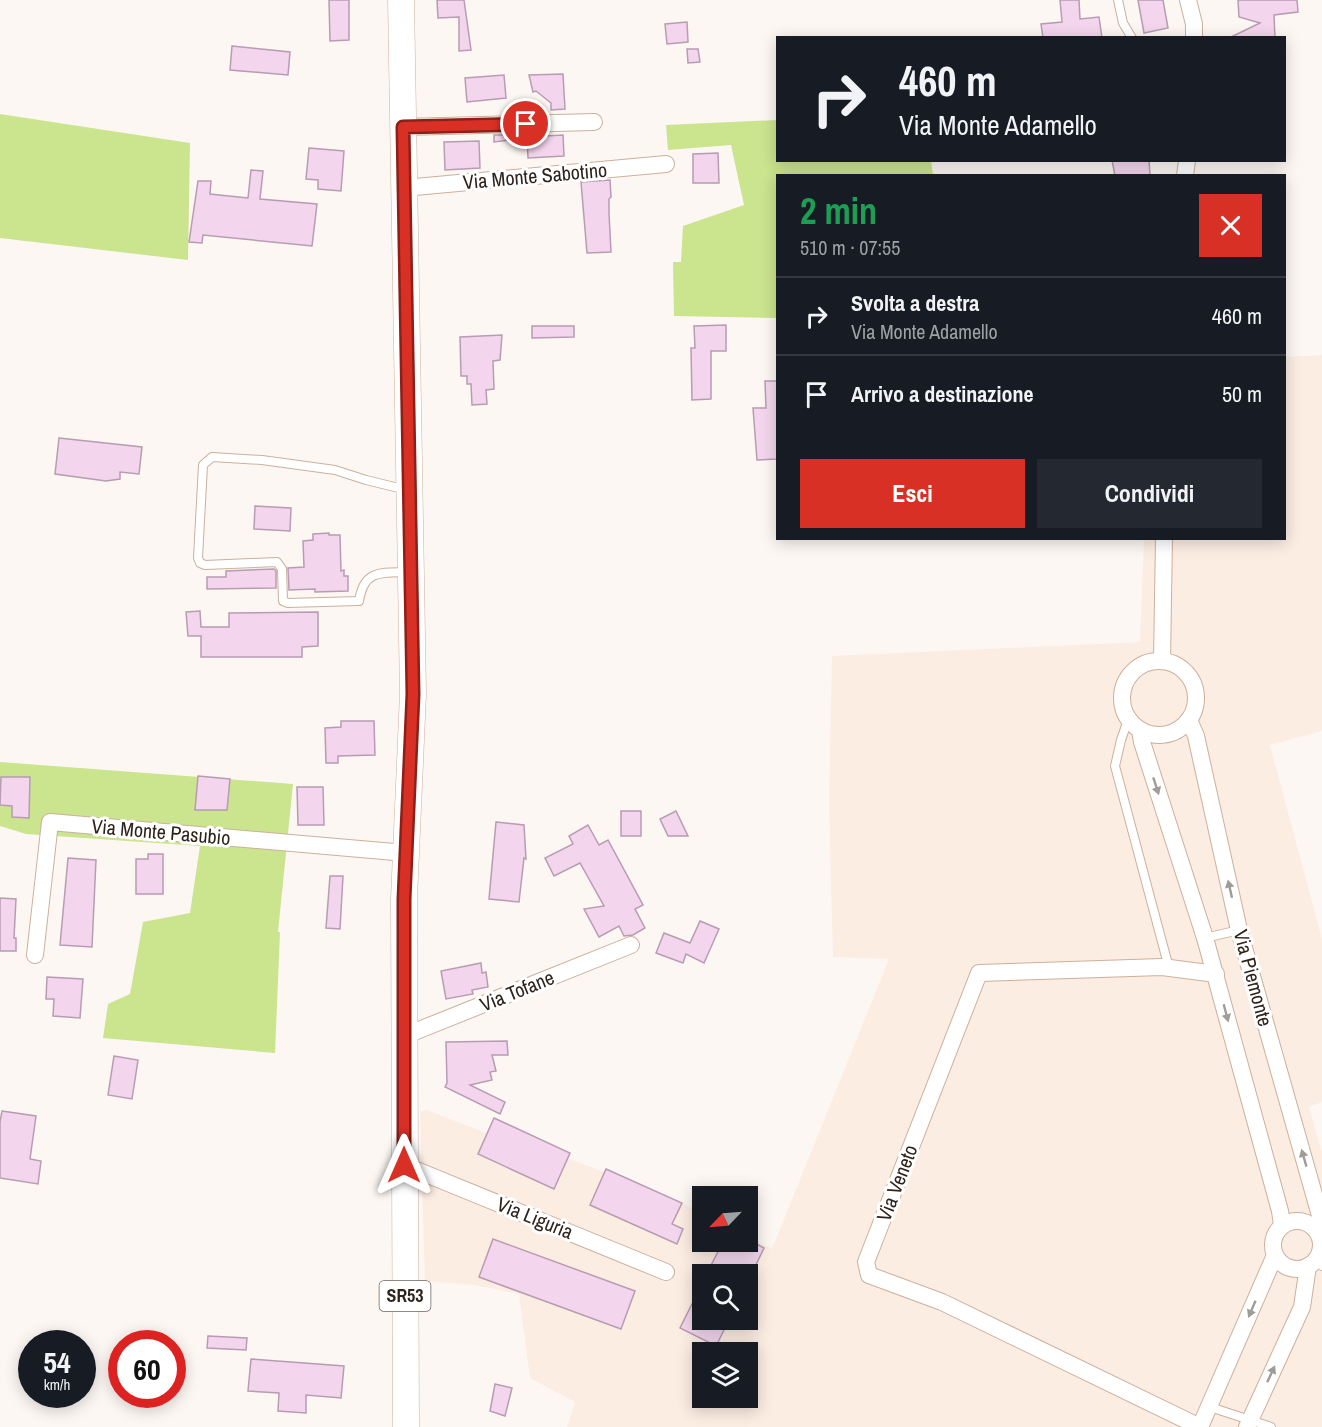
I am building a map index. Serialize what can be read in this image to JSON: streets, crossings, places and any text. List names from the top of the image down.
{
  "streets": {
    "main road": ["SR53"],
    "street": [
      "Via Monte Sabotino",
      "Via Monte Pasubio",
      "Via Piemonte",
      "Via Tofane",
      "Via Veneto",
      "Via Liguria"
    ]
  },
  "crossings": [
    ["Via Monte Sabotino", "SR53"],
    ["Via Monte Pasubio", "SR53"],
    ["Via Piemonte", "Via Veneto"],
    ["Via Tofane", "SR53"],
    ["Via Liguria", "SR53"]
  ],
  "north": "bottom left",
  "page": {
    "turn": ["460 m", "Via Monte Adamello"],
    "heading": ["2 min", "510 m · 07:55"],
    "list": [
      {
        "name": "Svolta a destra",
        "note": "Via Monte Adamello",
        "value": "460 m"
      },
      {
        "name": "Arrivo a destinazione",
        "value": "50 m"
      }
    ],
    "buttons": ["Esci", "Condividi"],
    "speed": "54 km/h",
    "limit": "60"
  }
}
